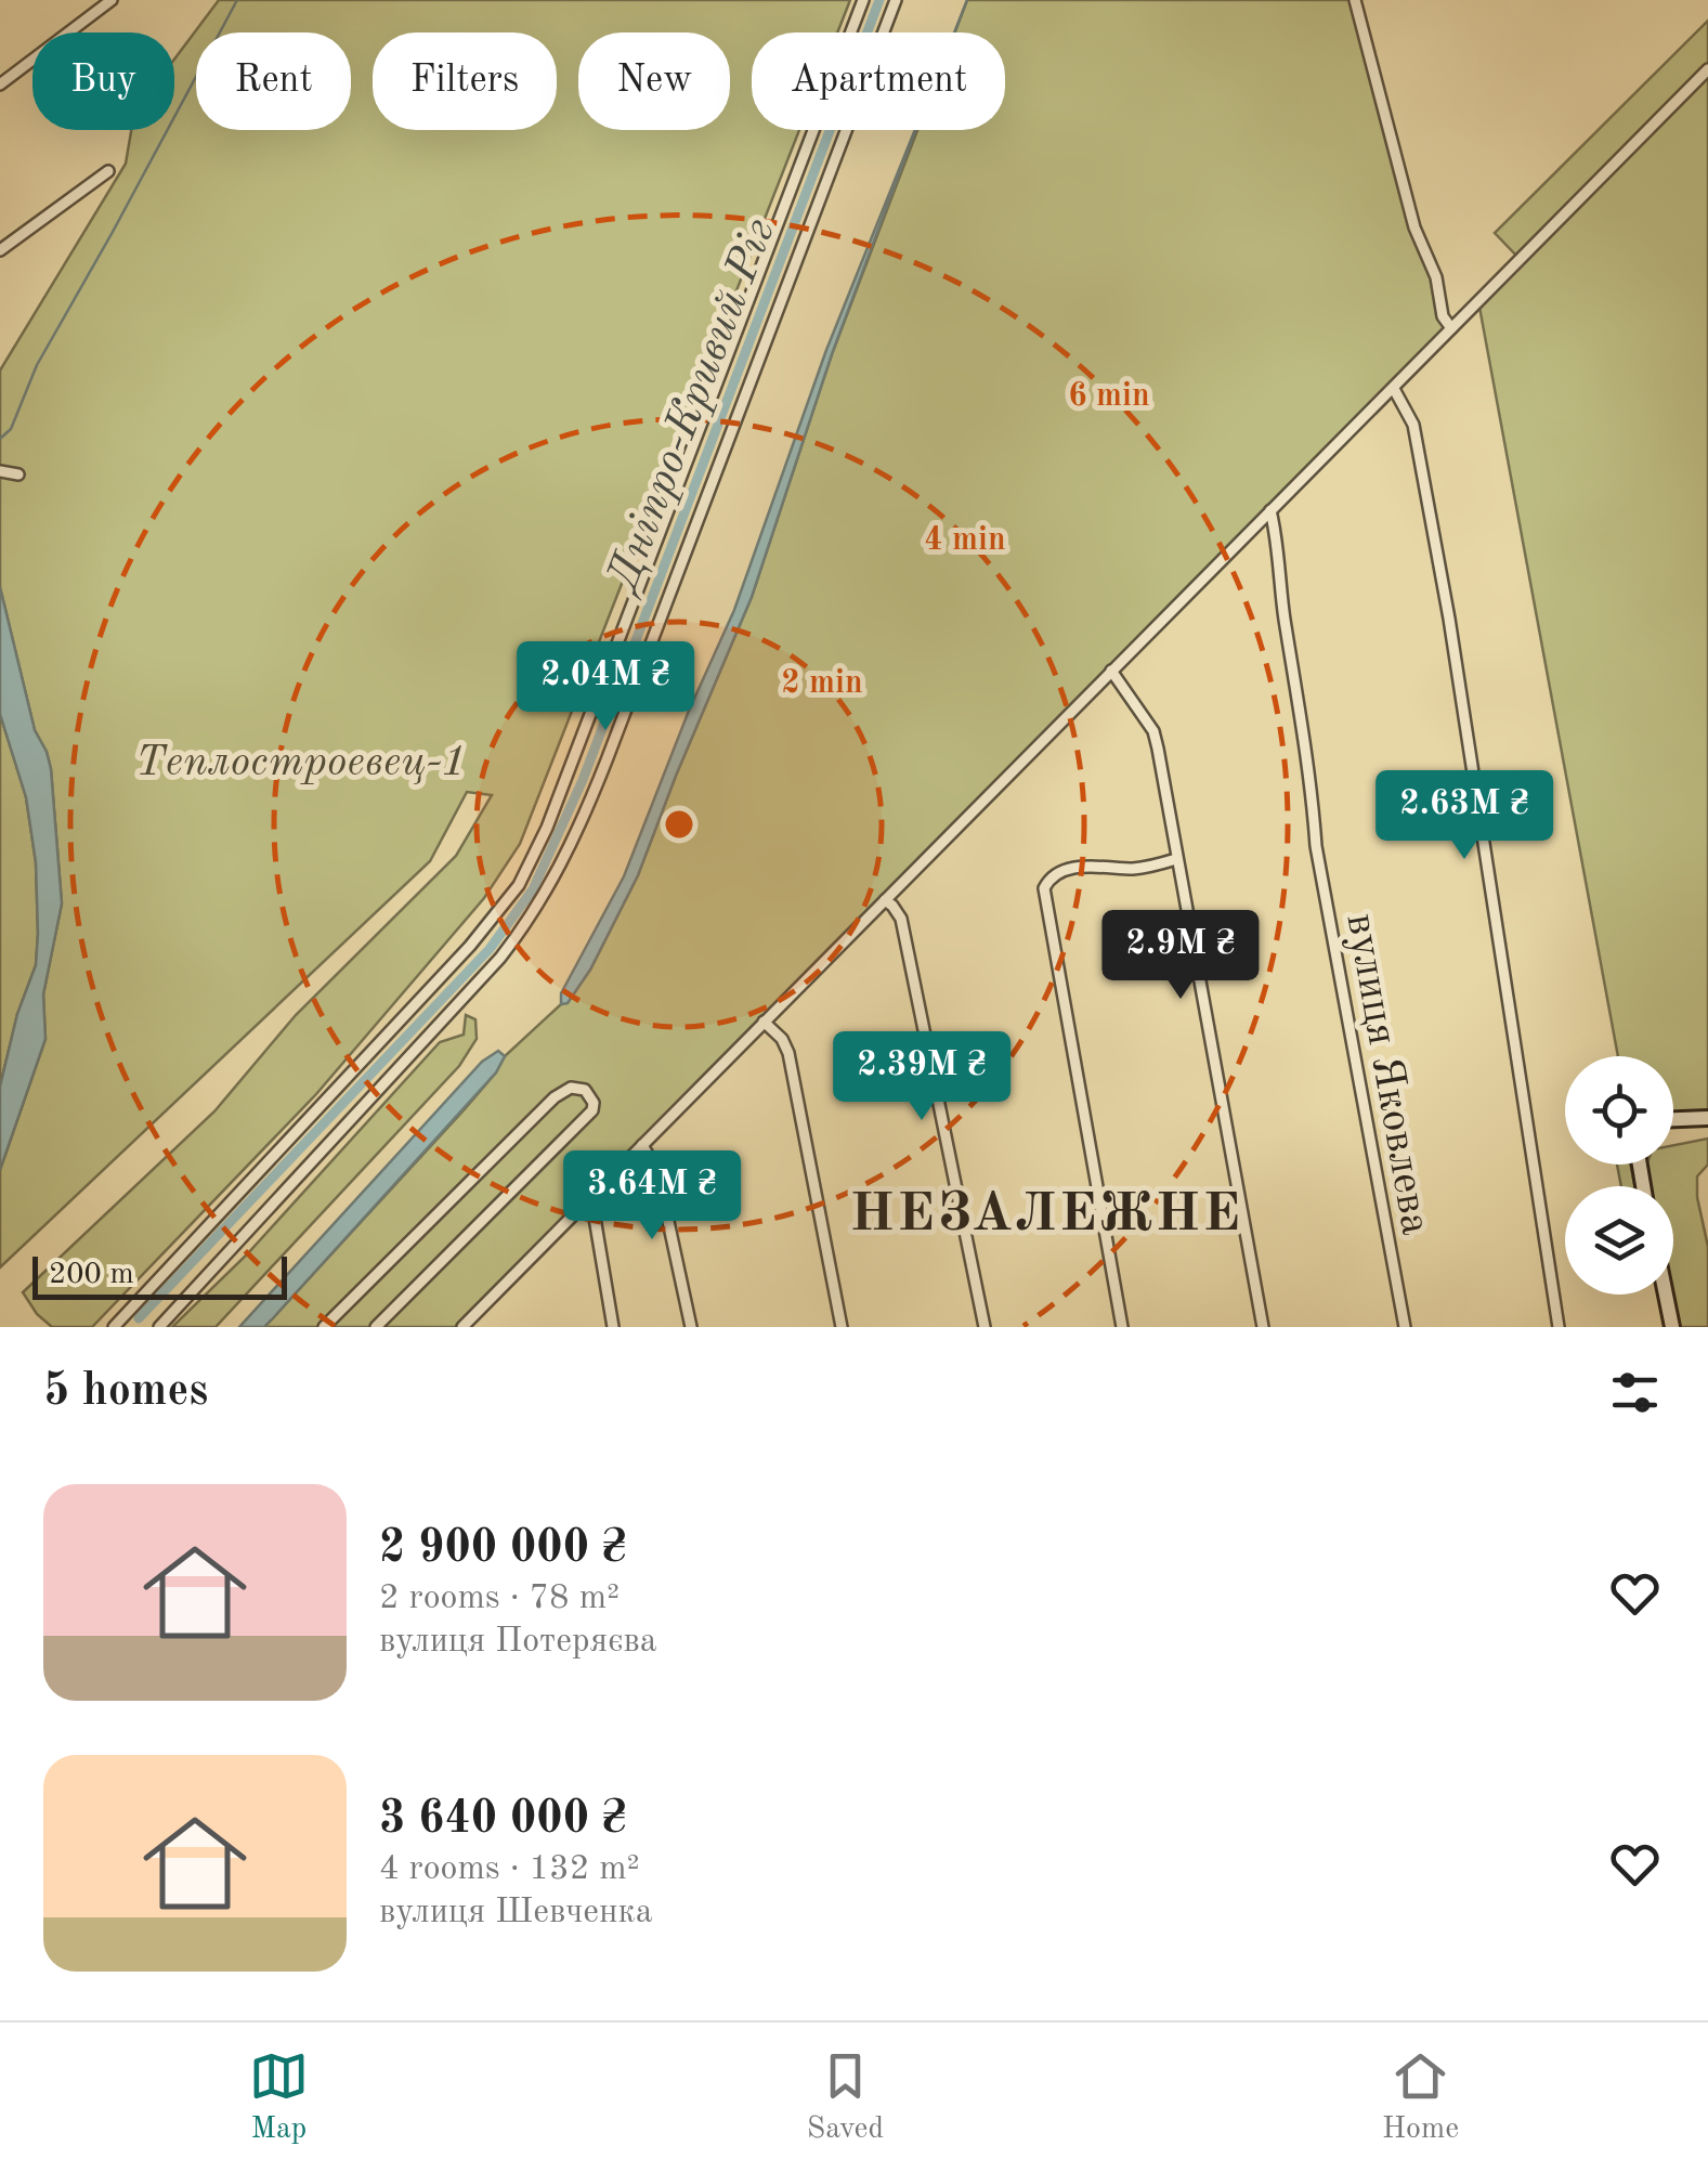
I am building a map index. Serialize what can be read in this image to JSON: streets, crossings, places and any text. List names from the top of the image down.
{
  "streets": {
    "street": ["вулиця Яковлева"]
  },
  "districts": ["НЕЗАЛЕЖНЕ"],
  "water": ["Дніпро-Кривий Ріг"],
  "parks": ["Теплостроевец-1"],
  "scale_bar": "200 m",
  "page": {
    "chip": [
      "Buy",
      "Rent",
      "Filters",
      "New",
      "Apartment"
    ],
    "price": [
      "2.04M ₴",
      "2.63M ₴",
      "2.9M ₴",
      "2.39M ₴",
      "3.64M ₴"
    ],
    "scale": "200 m",
    "heading": "5 homes",
    "list": [
      {
        "name": "2 900 000 ₴",
        "note": "2 rooms · 78 m² · вулиця Потеряєва"
      },
      {
        "name": "3 640 000 ₴",
        "note": "4 rooms · 132 m² · вулиця Шевченка"
      }
    ],
    "tabs": ["Map", "Saved", "Home"]
  },
  "rings": ["6 min", "4 min", "2 min"]
}
